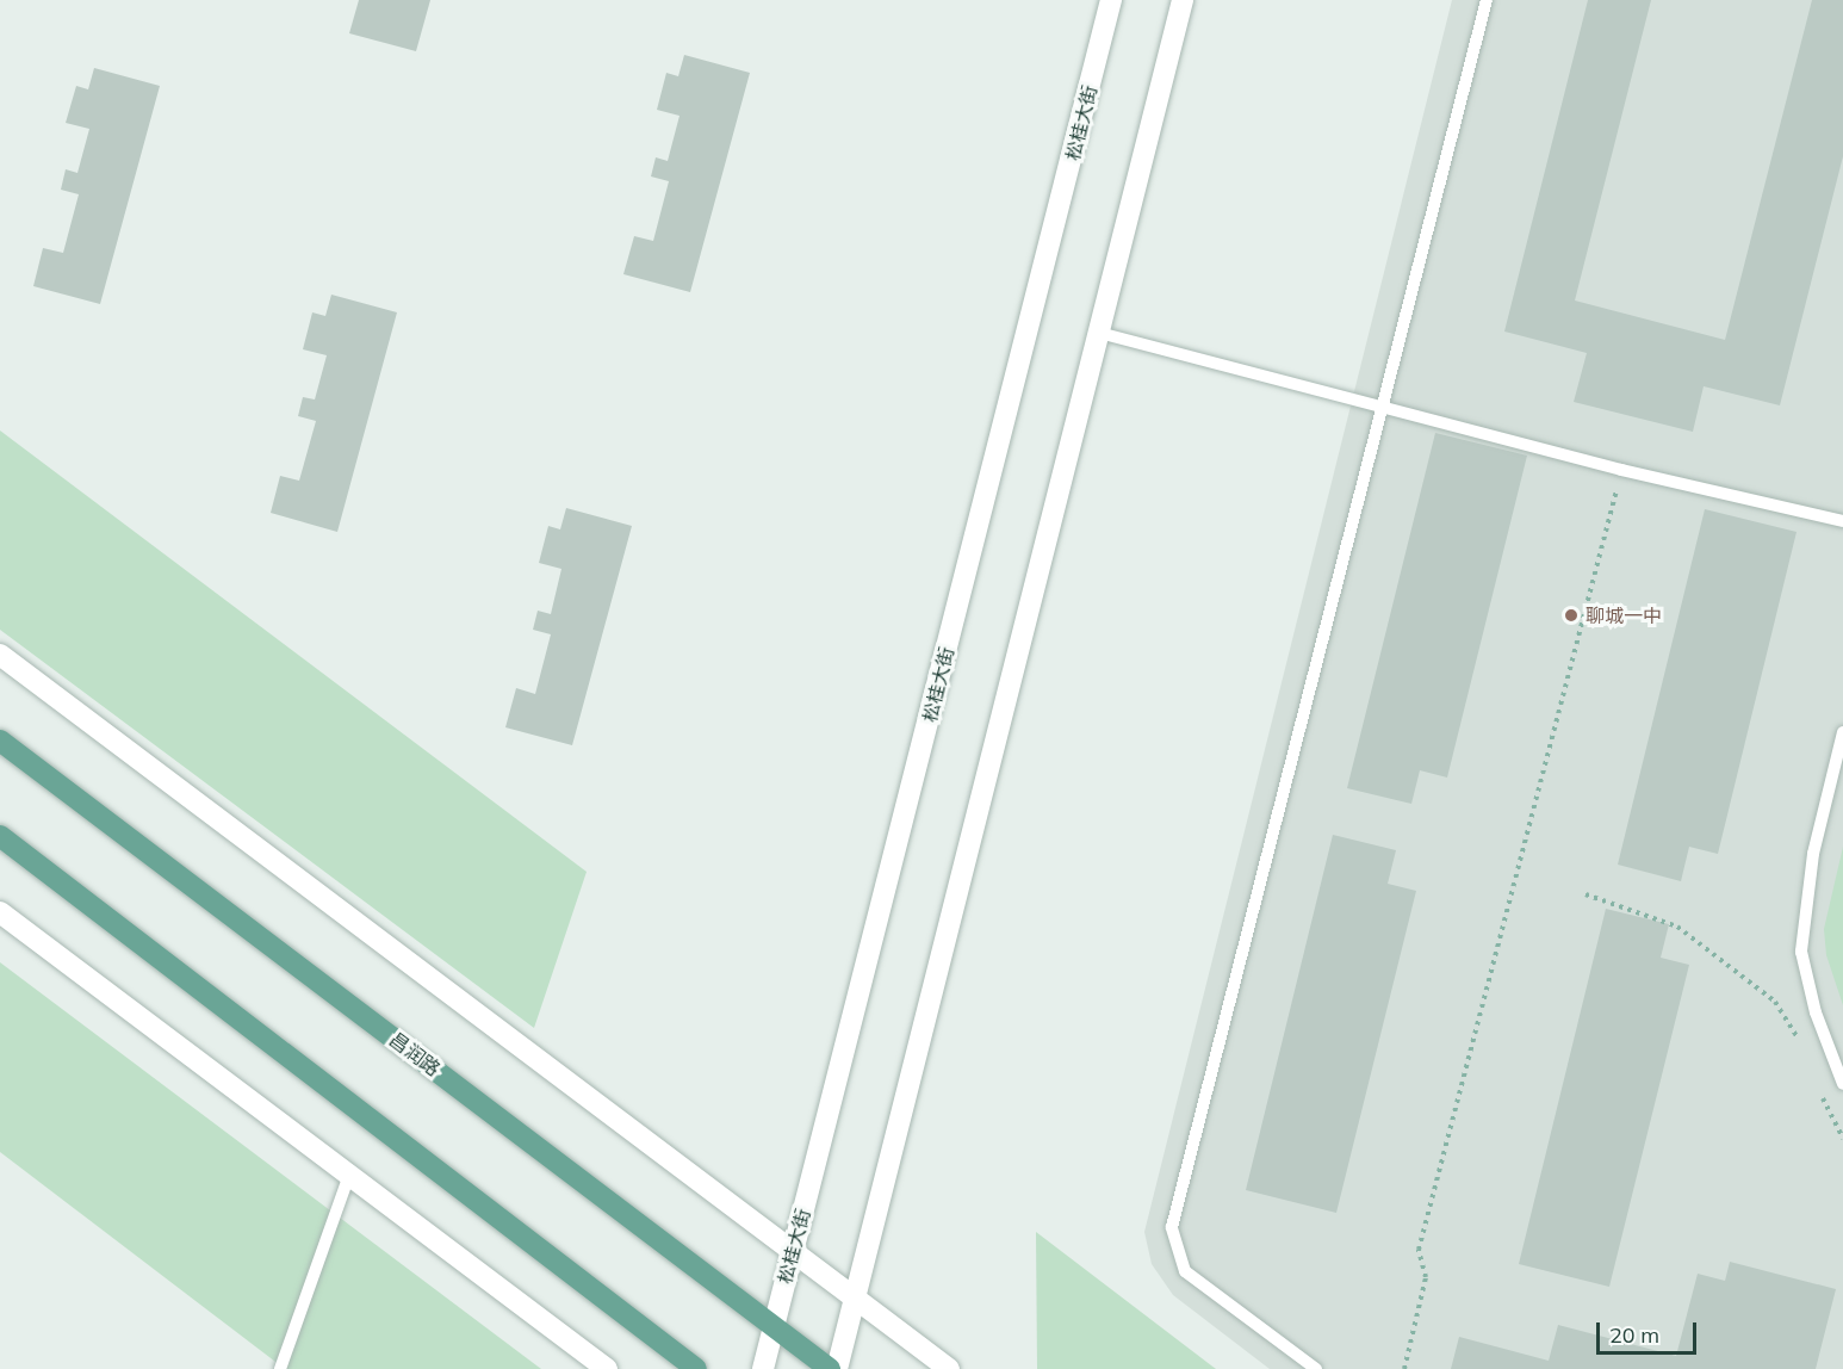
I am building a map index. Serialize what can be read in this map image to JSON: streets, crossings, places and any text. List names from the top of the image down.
{
  "streets": {
    "main road": ["松桂大街", "昌润路"]
  },
  "crossings": [
    ["松桂大街", "昌润路"]
  ],
  "places": ["聊城一中"],
  "scale_bar": "20 m"
}
